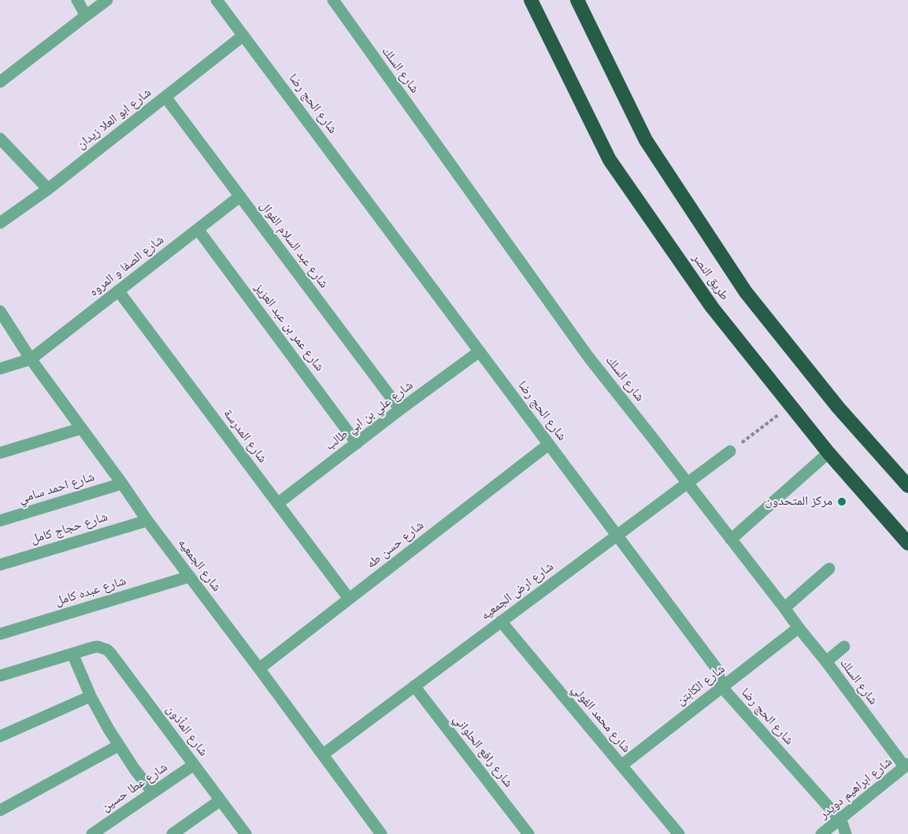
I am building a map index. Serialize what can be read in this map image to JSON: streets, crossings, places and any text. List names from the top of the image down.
{
  "streets": {
    "highway": ["طريق النصر"],
    "street": [
      "شارع السلك",
      "شارع الحج رضا",
      "شارع ابو العلا زيدان",
      "شارع عبد السلام الفوال",
      "شارع الصفا و المروه",
      "شارع عمر بن عبد العزيز",
      "شارع علي بن ابي طالب",
      "شارع المدرسة",
      "شارع احمد سامي",
      "شارع حجاج كامل",
      "شارع حسن طه",
      "شارع الجمعيه",
      "شارع عبده كامل",
      "شارع ارض الجمعيه",
      "شارع الكابتن",
      "شارع محمد الفولي",
      "شارع المأذون",
      "شارع رافع الحلواني",
      "شارع عطا حسين",
      "شارع ابراهيم دويدر"
    ]
  },
  "crossings": [
    ["شارع السلك", "شارع ارض الجمعيه"],
    ["شارع السلك", "شارع الكابتن"],
    ["شارع السلك", "شارع ابراهيم دويدر"],
    ["شارع الحج رضا", "شارع ابو العلا زيدان"],
    ["شارع الحج رضا", "شارع علي بن ابي طالب"],
    ["شارع الحج رضا", "شارع حسن طه"],
    ["شارع الحج رضا", "شارع ارض الجمعيه"],
    ["شارع الحج رضا", "شارع الكابتن"],
    ["شارع الحج رضا", "شارع ابراهيم دويدر"],
    ["شارع ابو العلا زيدان", "شارع عبد السلام الفوال"],
    ["شارع عبد السلام الفوال", "شارع الصفا و المروه"],
    ["شارع عبد السلام الفوال", "شارع علي بن ابي طالب"],
    ["شارع الصفا و المروه", "شارع عمر بن عبد العزيز"],
    ["شارع الصفا و المروه", "شارع المدرسة"],
    ["شارع الصفا و المروه", "شارع الجمعيه"],
    ["شارع عمر بن عبد العزيز", "شارع علي بن ابي طالب"],
    ["شارع علي بن ابي طالب", "شارع المدرسة"],
    ["شارع المدرسة", "شارع حسن طه"],
    ["شارع احمد سامي", "شارع الجمعيه"],
    ["شارع حجاج كامل", "شارع الجمعيه"],
    ["شارع حسن طه", "شارع الجمعيه"],
    ["شارع الجمعيه", "شارع عبده كامل"],
    ["شارع الجمعيه", "شارع ارض الجمعيه"],
    ["شارع ارض الجمعيه", "شارع محمد الفولي"],
    ["شارع ارض الجمعيه", "شارع رافع الحلواني"],
    ["شارع الكابتن", "شارع محمد الفولي"],
    ["شارع المأذون", "شارع عطا حسين"]
  ],
  "places": ["مركز المتحدون"]
}
